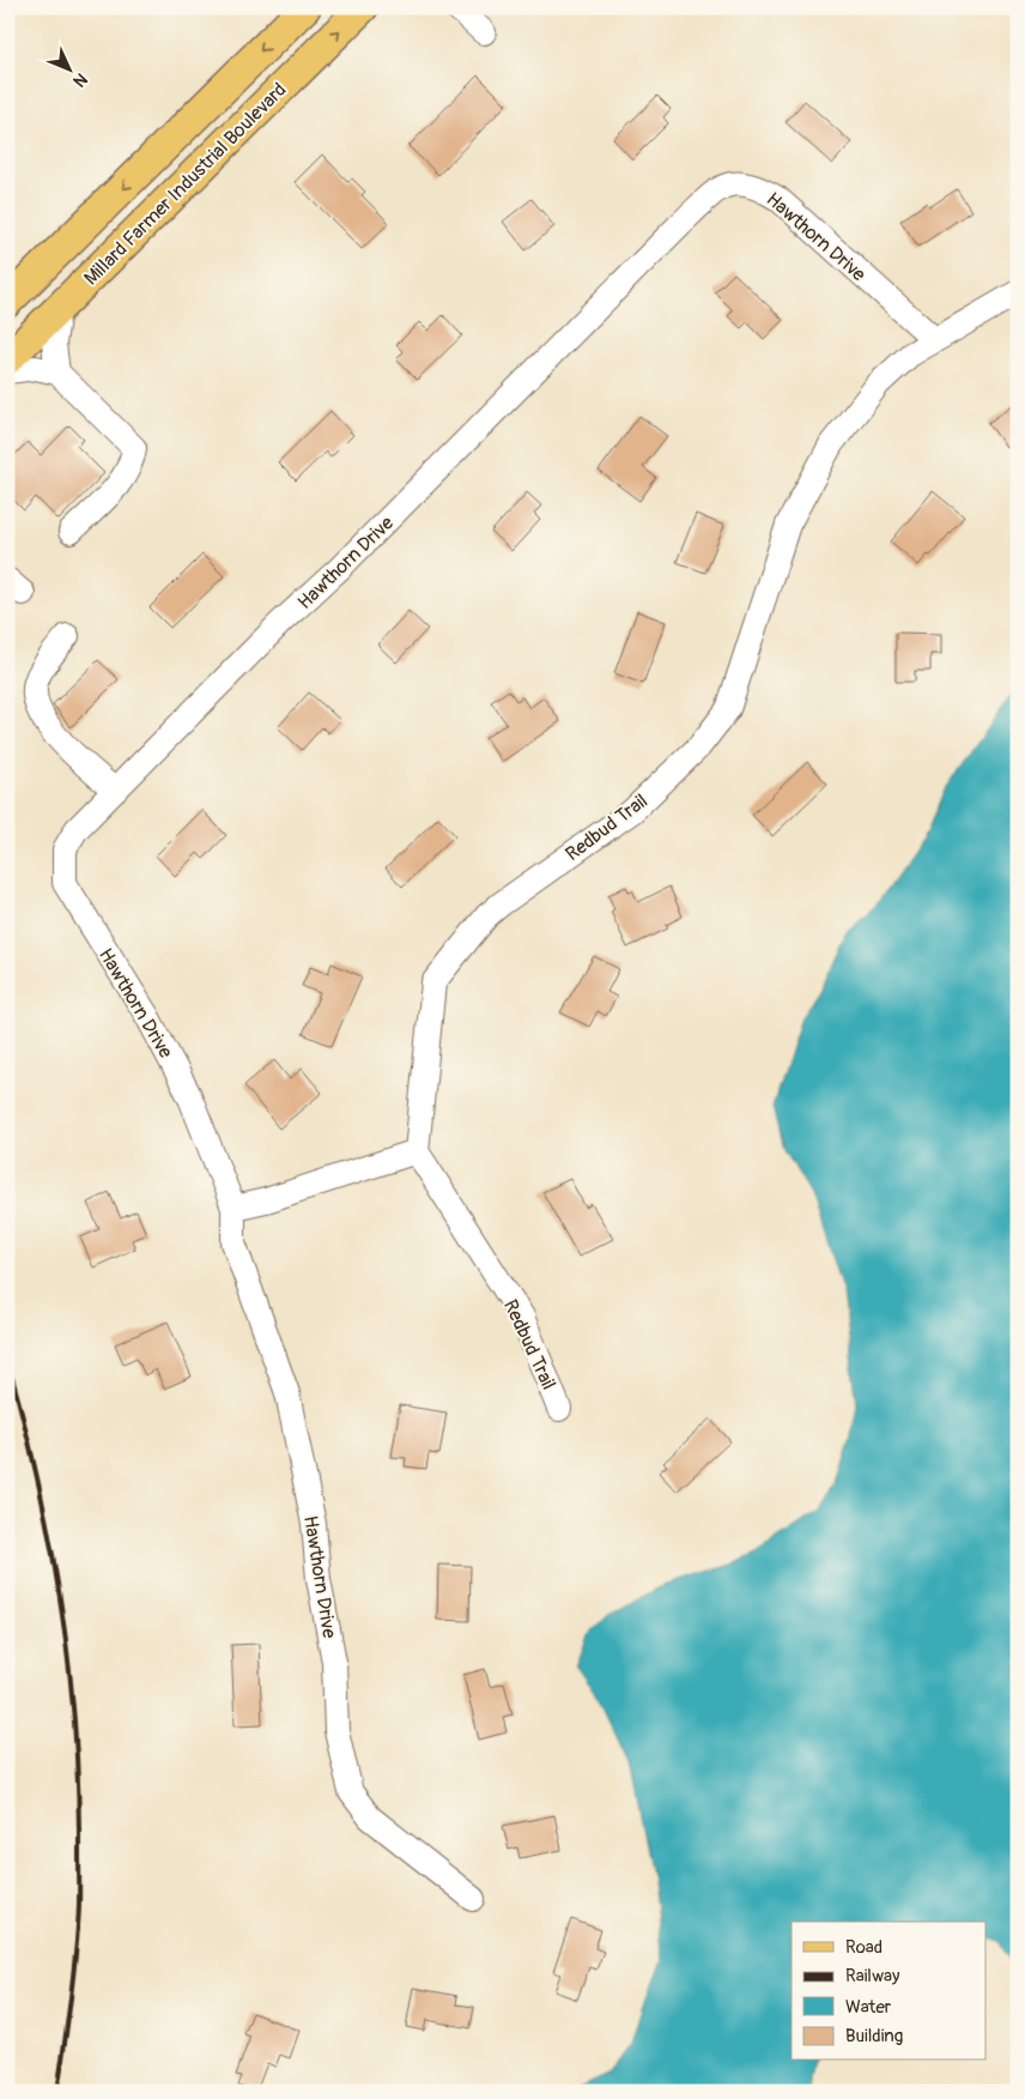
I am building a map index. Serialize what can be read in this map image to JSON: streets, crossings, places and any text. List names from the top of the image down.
{
  "streets": {
    "main road": ["Millard Farmer Industrial Boulevard"],
    "street": ["Hawthorn Drive", "Redbud Trail"]
  },
  "crossings": [
    ["Hawthorn Drive", "Redbud Trail"]
  ],
  "legend": [
    "Road",
    "Railway",
    "Water",
    "Building"
  ],
  "north": "bottom right"
}
